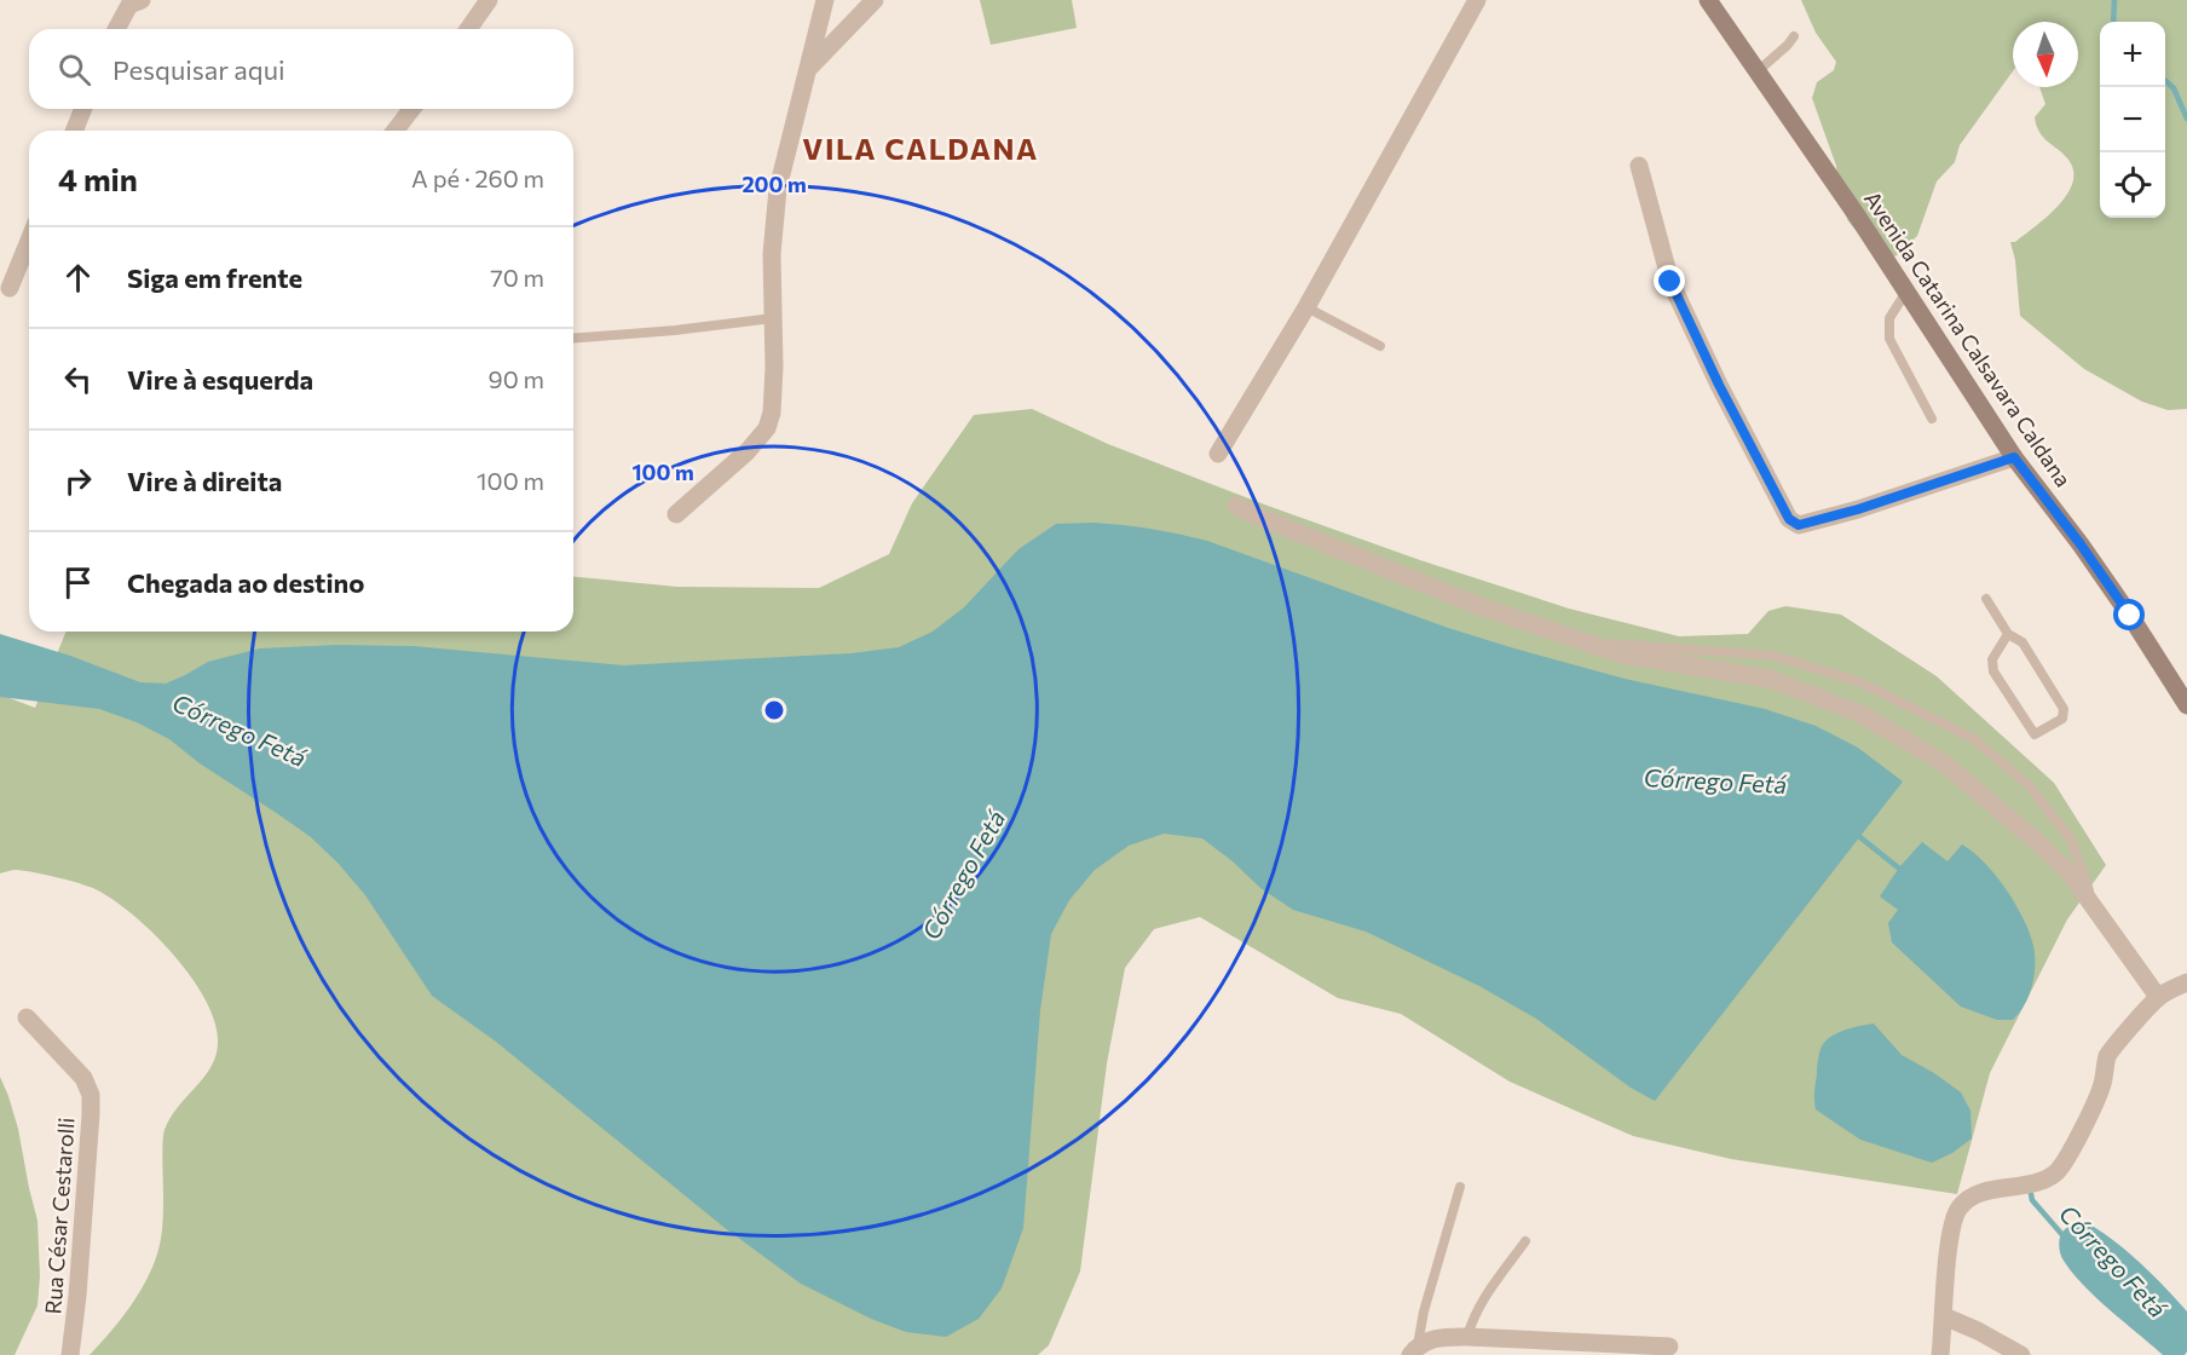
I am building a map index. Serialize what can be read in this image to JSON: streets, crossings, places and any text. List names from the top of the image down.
{
  "streets": {
    "street": ["Avenida Catarina Calsavara Caldana", "Rua César Cestarolli"]
  },
  "districts": ["VILA CALDANA"],
  "water": ["Córrego Fetá"],
  "north": "bottom",
  "page": {
    "map_buttons": ["+", "−"],
    "search": "Pesquisar aqui",
    "heading": ["4 min", "A pé · 260 m"],
    "list": [
      ["Siga em frente", "70 m"],
      ["Vire à esquerda", "90 m"],
      ["Vire à direita", "100 m"],
      "Chegada ao destino"
    ]
  },
  "rings": ["200 m", "100 m"]
}
